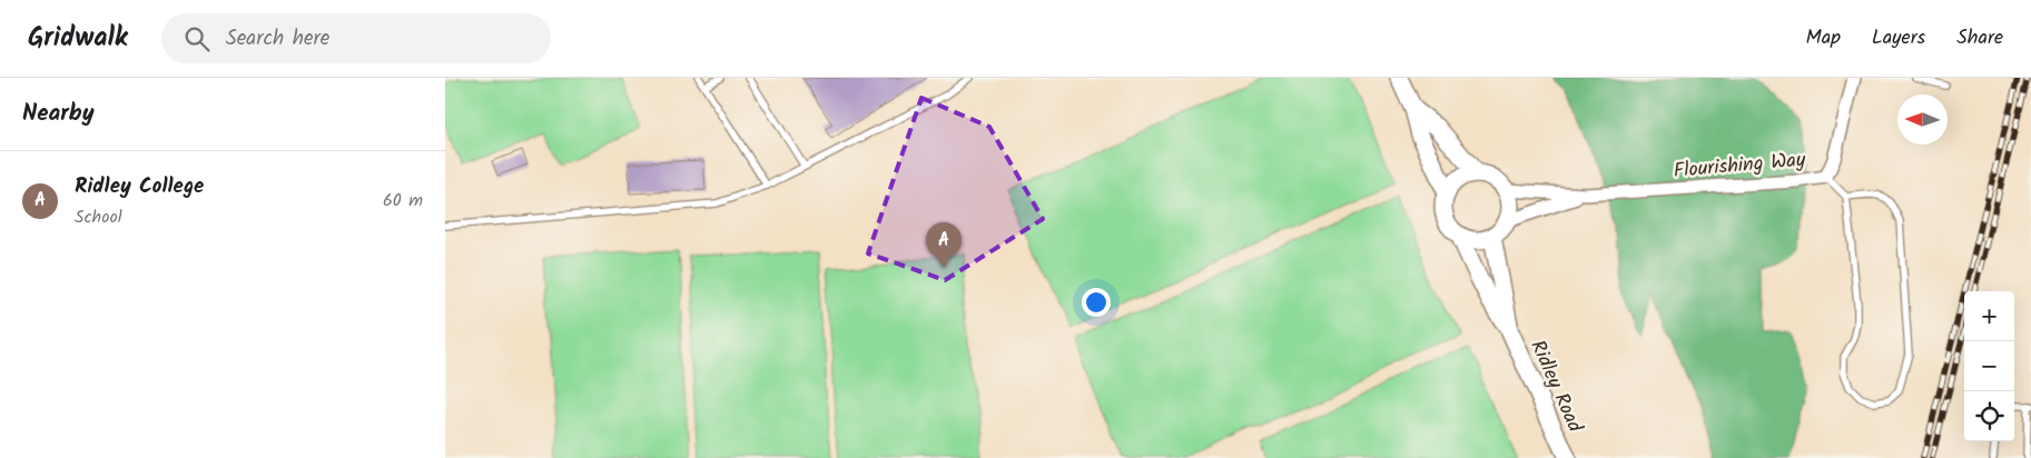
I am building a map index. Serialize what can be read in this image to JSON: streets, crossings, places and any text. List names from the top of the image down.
{
  "streets": {
    "street": ["Flourishing Way", "Ridley Road"]
  },
  "crossings": [
    ["Flourishing Way", "Ridley Road"]
  ],
  "north": "left",
  "page": {
    "header": "Gridwalk",
    "search": "Search here",
    "nav": ["Map", "Layers", "Share"],
    "heading": "Nearby",
    "list": [
      {
        "mark": "A",
        "name": "Ridley College",
        "note": "School",
        "value": "60 m"
      }
    ],
    "pins": "A",
    "map_buttons": ["+", "−"]
  }
}
